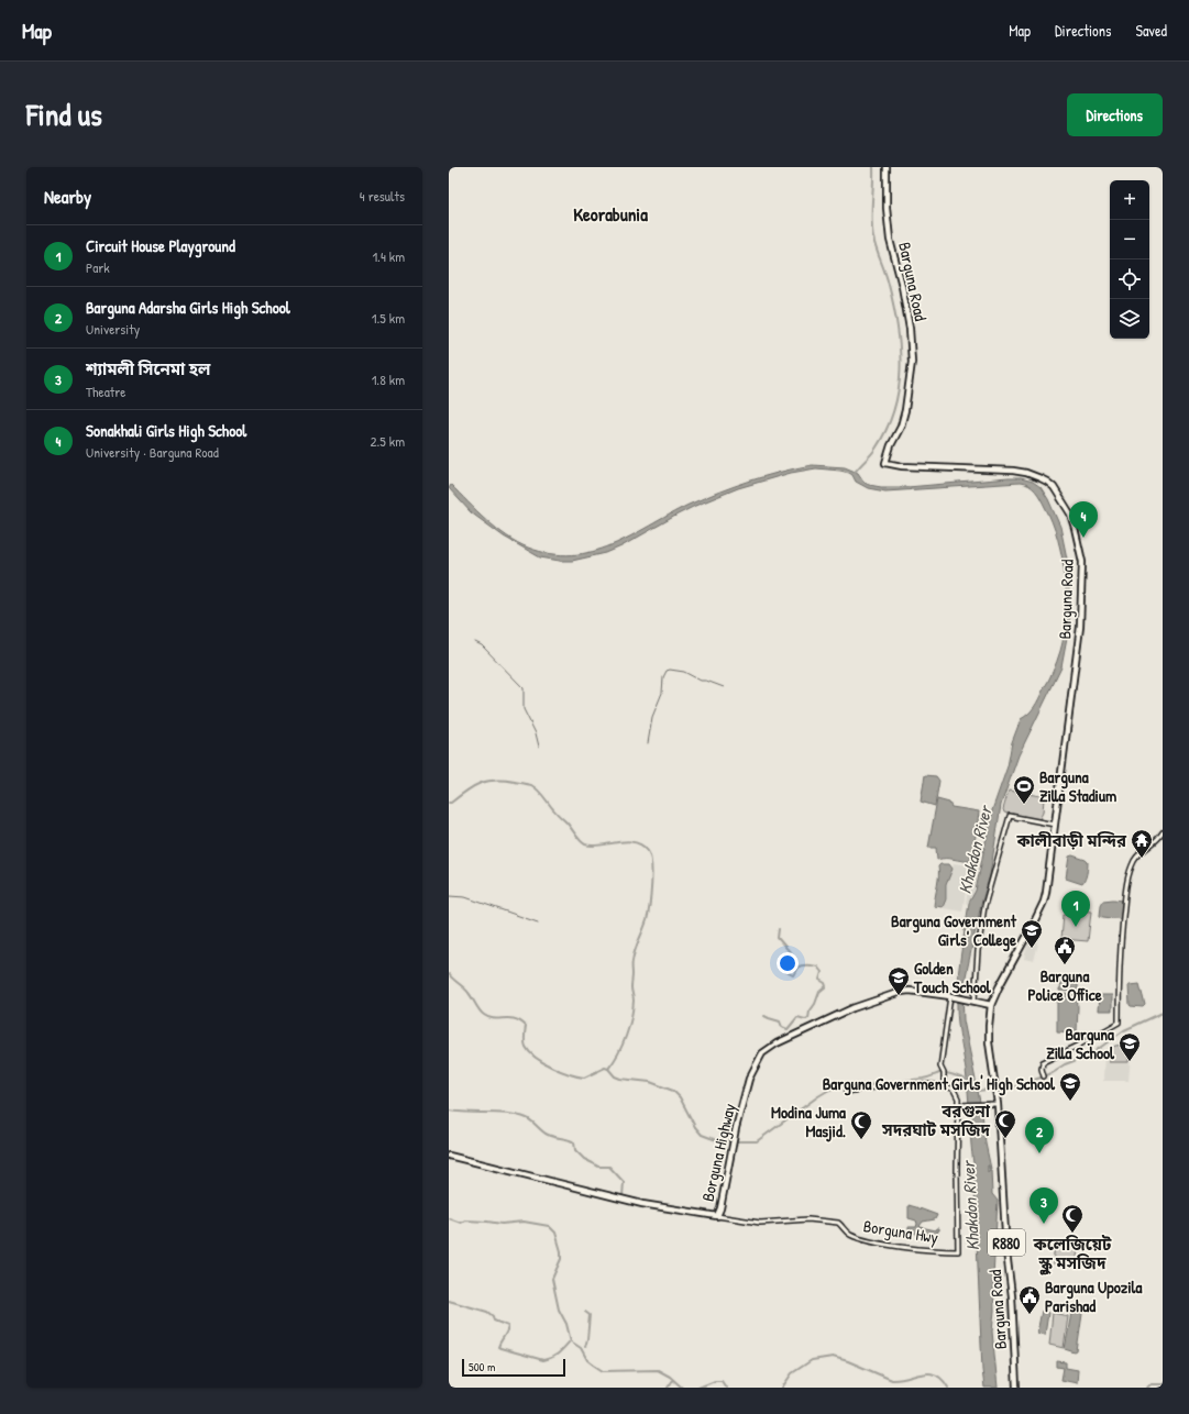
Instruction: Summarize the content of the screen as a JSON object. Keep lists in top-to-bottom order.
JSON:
{
  "streets": {
    "main road": ["Barguna Road", "Borguna Highway", "R880"],
    "street": ["Borguna Hwy"]
  },
  "crossings": [
    ["Barguna Road", "Borguna Highway"],
    ["Borguna Highway", "Borguna Hwy"]
  ],
  "districts": ["Keorabunia"],
  "water": ["Khakdon River"],
  "places": {
    "sports": ["Barguna Zilla Stadium"],
    "temple": ["কালীবাড়ী মন্দির"],
    "school or university": [
      "Barguna Government Girls' College",
      "Golden Touch School",
      "Barguna Zilla School",
      "Barguna Government Girls' High School"
    ],
    "public building": ["Barguna Police Office", "Barguna Upozila Parishad"],
    "mosque": ["বরগুনা সদরঘাট মসজিদ", "Modina Juma Masjid.", "কলেজিয়েট স্কুল মসজিদ"]
  },
  "scale_bar": "500 m",
  "page": {
    "header": "Map",
    "nav": ["Map", "Directions", "Saved"],
    "title": "Find us",
    "buttons": "Directions",
    "heading": ["Nearby", "4 results"],
    "map_buttons": ["+", "−"],
    "list": [
      {
        "mark": "1",
        "name": "Circuit House Playground",
        "note": "Park",
        "value": "1.4 km"
      },
      {
        "mark": "2",
        "name": "Barguna Adarsha Girls High School",
        "note": "University",
        "value": "1.5 km"
      },
      {
        "mark": "3",
        "name": "শ্যামলী সিনেমা হল",
        "note": "Theatre",
        "value": "1.8 km"
      },
      {
        "mark": "4",
        "name": "Sonakhali Girls High School",
        "note": "University · Barguna Road",
        "value": "2.5 km"
      }
    ],
    "pins": [
      "4",
      "1",
      "2",
      "3"
    ],
    "scale": "500 m"
  }
}
